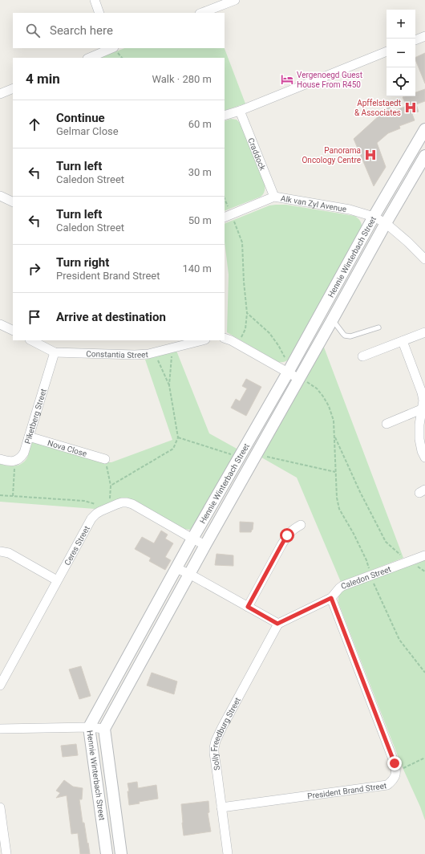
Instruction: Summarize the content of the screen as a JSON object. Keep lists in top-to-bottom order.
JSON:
{
  "streets": {
    "street": [
      "Craddock",
      "Alk van Zyl Avenue",
      "Hennie Winterbach Street",
      "Constantia Street",
      "Piketberg Street",
      "Nova Close",
      "Ceres Street",
      "Caledon Street",
      "Solly Freedburg Street",
      "President Brand Street"
    ]
  },
  "crossings": [
    ["Craddock", "Alk van Zyl Avenue"],
    ["Alk van Zyl Avenue", "Hennie Winterbach Street"],
    ["Hennie Winterbach Street", "Ceres Street"],
    ["Constantia Street", "Piketberg Street"],
    ["Piketberg Street", "Nova Close"],
    ["Caledon Street", "Solly Freedburg Street"],
    ["Solly Freedburg Street", "President Brand Street"]
  ],
  "places": {
    "hotel": ["Vergenoegd Guest House From R450"],
    "hospital": ["Apffelstaedt & Associates", "Panorama Oncology Centre"]
  },
  "page": {
    "map_buttons": ["+", "−"],
    "search": "Search here",
    "heading": ["4 min", "Walk · 280 m"],
    "list": [
      ["Continue", "Gelmar Close", "60 m"],
      ["Turn left", "Caledon Street", "30 m"],
      ["Turn left", "Caledon Street", "50 m"],
      ["Turn right", "President Brand Street", "140 m"],
      "Arrive at destination"
    ]
  }
}
